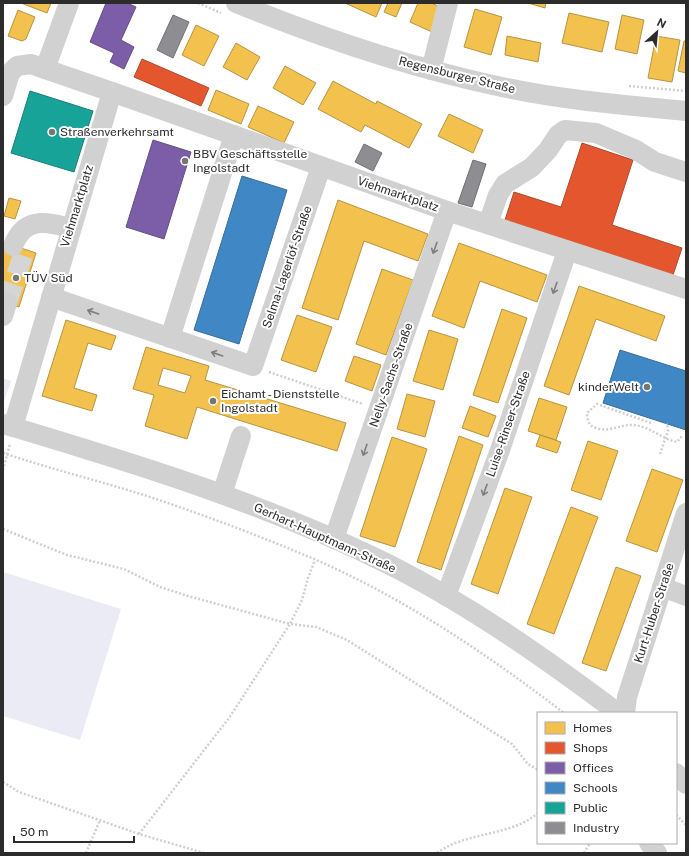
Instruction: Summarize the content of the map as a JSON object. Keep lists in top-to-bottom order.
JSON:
{
  "streets": {
    "street": [
      "Regensburger Straße",
      "Viehmarktplatz",
      "Selma-Lagerlöf-Straße",
      "Nelly-Sachs-Straße",
      "Luise-Rinser-Straße",
      "Gerhart-Hauptmann-Straße",
      "Kurt-Huber-Straße"
    ]
  },
  "crossings": [
    ["Viehmarktplatz", "Selma-Lagerlöf-Straße"],
    ["Viehmarktplatz", "Nelly-Sachs-Straße"],
    ["Viehmarktplatz", "Luise-Rinser-Straße"],
    ["Viehmarktplatz", "Gerhart-Hauptmann-Straße"],
    ["Nelly-Sachs-Straße", "Gerhart-Hauptmann-Straße"],
    ["Luise-Rinser-Straße", "Gerhart-Hauptmann-Straße"]
  ],
  "one_way": ["Nelly-Sachs-Straße", "Luise-Rinser-Straße"],
  "places": [
    "Straßenverkehrsamt",
    "BBV Geschäftsstelle Ingolstadt",
    "TÜV Süd",
    "kinderWelt",
    "Eichamt - Dienststelle Ingolstadt"
  ],
  "legend": [
    "Homes",
    "Shops",
    "Offices",
    "Schools",
    "Public",
    "Industry"
  ],
  "scale_bar": "50 m",
  "north": "top right"
}
